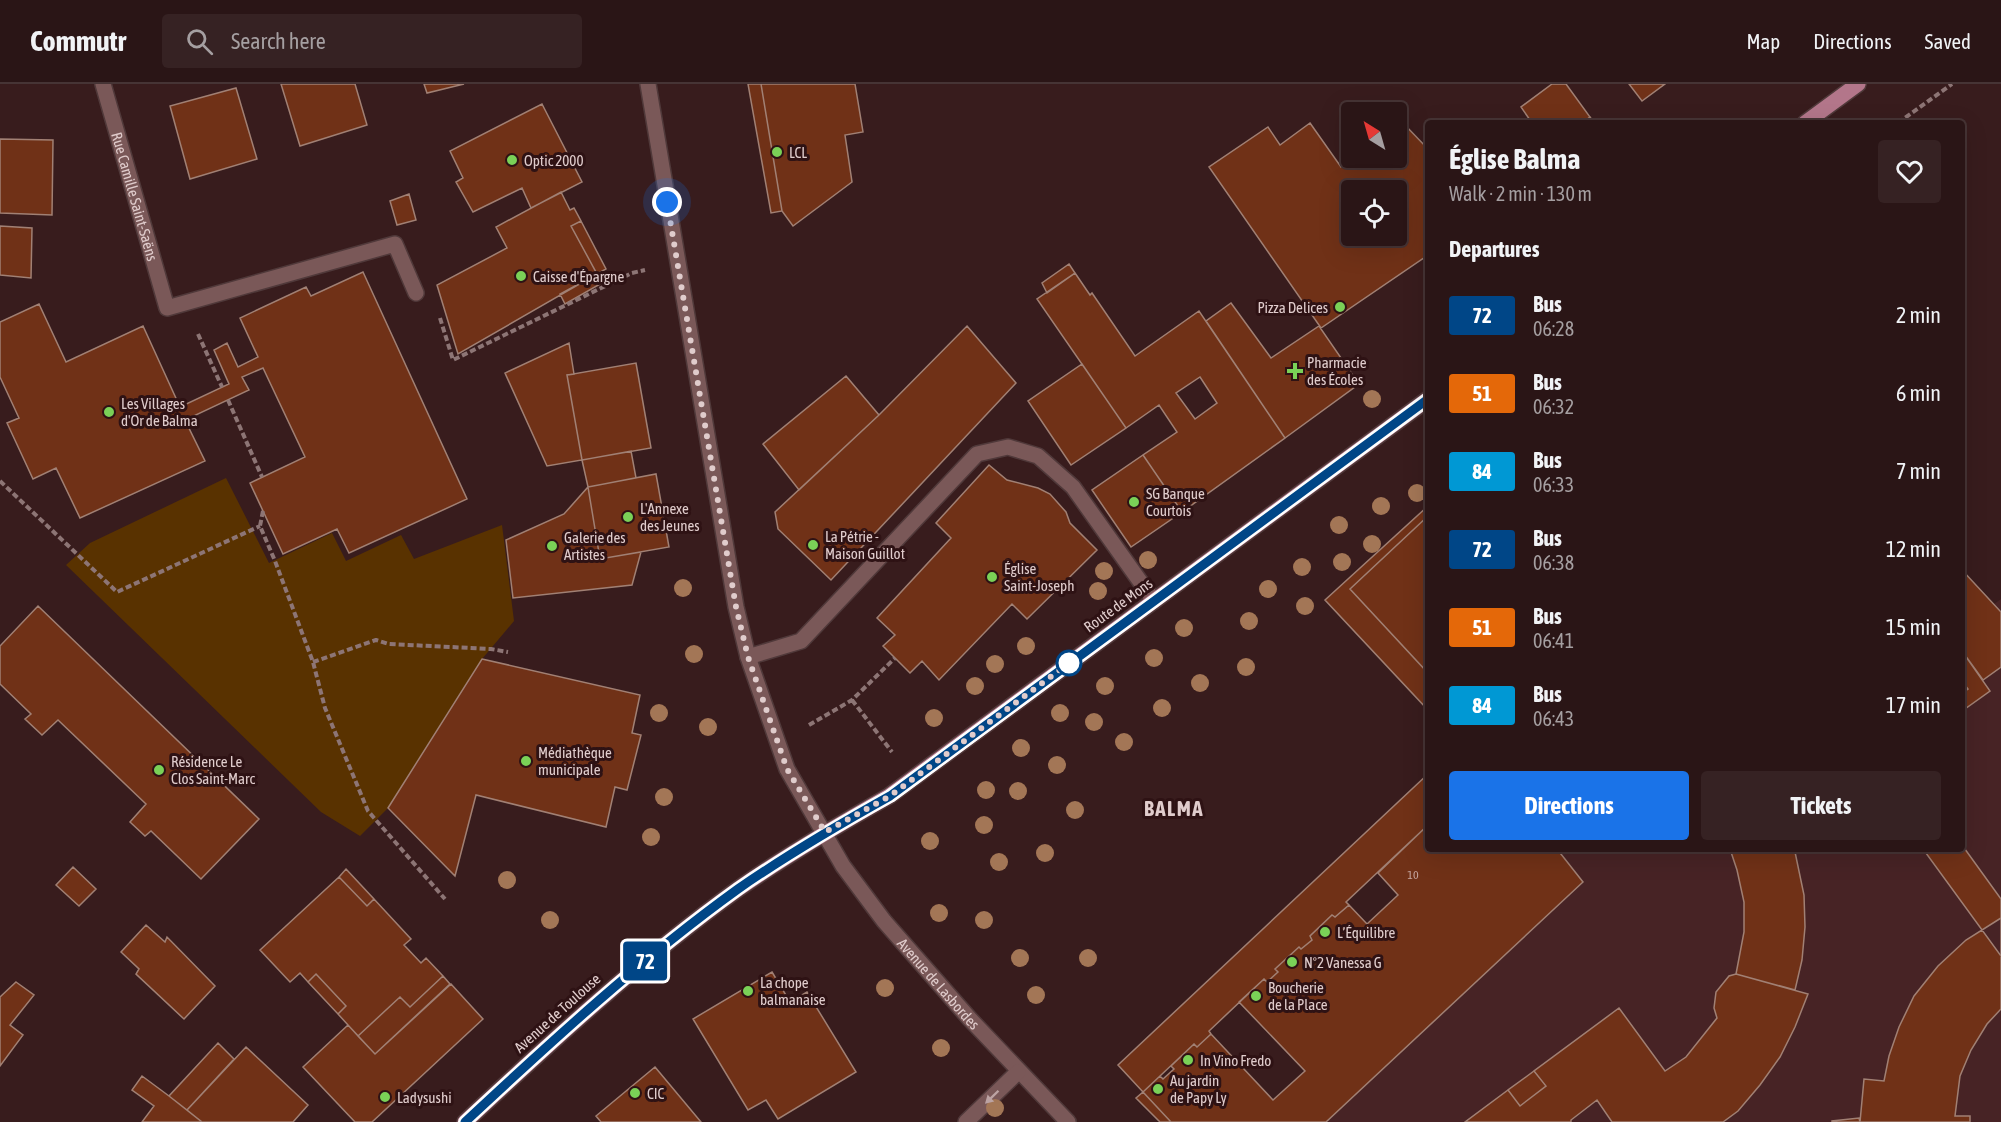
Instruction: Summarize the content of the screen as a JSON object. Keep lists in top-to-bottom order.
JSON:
{
  "streets": {
    "main road": ["Route de Mons", "Avenue de Toulouse"],
    "street": ["Rue Camille Saint-Saëns", "Avenue de Lasbordes"]
  },
  "crossings": [
    ["Route de Mons", "Avenue de Lasbordes"],
    ["Route de Mons", "Avenue de Toulouse"],
    ["Avenue de Lasbordes", "Avenue de Toulouse"]
  ],
  "districts": ["BALMA"],
  "places": {
    "other": [
      "LCL",
      "Optic 2000",
      "Caisse d'Épargne",
      "Pizza Delices",
      "Les Villages d'Or de Balma",
      "SG Banque Courtois",
      "L'Annexe des Jeunes",
      "La Pétrie - Maison Guillot",
      "Galerie des Artistes",
      "Église Saint-Joseph",
      "Médiathèque municipale",
      "Résidence Le Clos Saint-Marc",
      "L’Équilibre",
      "N°2 Vanessa G",
      "La chope balmanaise",
      "Boucherie de la Place",
      "In Vino Fredo",
      "Au jardin de Papy Ly",
      "CIC",
      "Ladysushi"
    ],
    "health": ["Pharmacie des Écoles"]
  },
  "lines": ["bus line 72"],
  "house_numbers": ["10"],
  "north": "top left",
  "page": {
    "header": "Commutr",
    "search": "Search here",
    "nav": ["Map", "Directions", "Saved"],
    "on_map": "72",
    "heading": [
      ["Église Balma", "Walk · 2 min · 130 m"],
      "Departures"
    ],
    "list": [
      {
        "mark": "72",
        "name": "Bus",
        "note": "06:28",
        "value": "2 min"
      },
      {
        "mark": "51",
        "name": "Bus",
        "note": "06:32",
        "value": "6 min"
      },
      {
        "mark": "84",
        "name": "Bus",
        "note": "06:33",
        "value": "7 min"
      },
      {
        "mark": "72",
        "name": "Bus",
        "note": "06:38",
        "value": "12 min"
      },
      {
        "mark": "51",
        "name": "Bus",
        "note": "06:41",
        "value": "15 min"
      },
      {
        "mark": "84",
        "name": "Bus",
        "note": "06:43",
        "value": "17 min"
      }
    ],
    "buttons": ["Directions", "Tickets"]
  }
}
